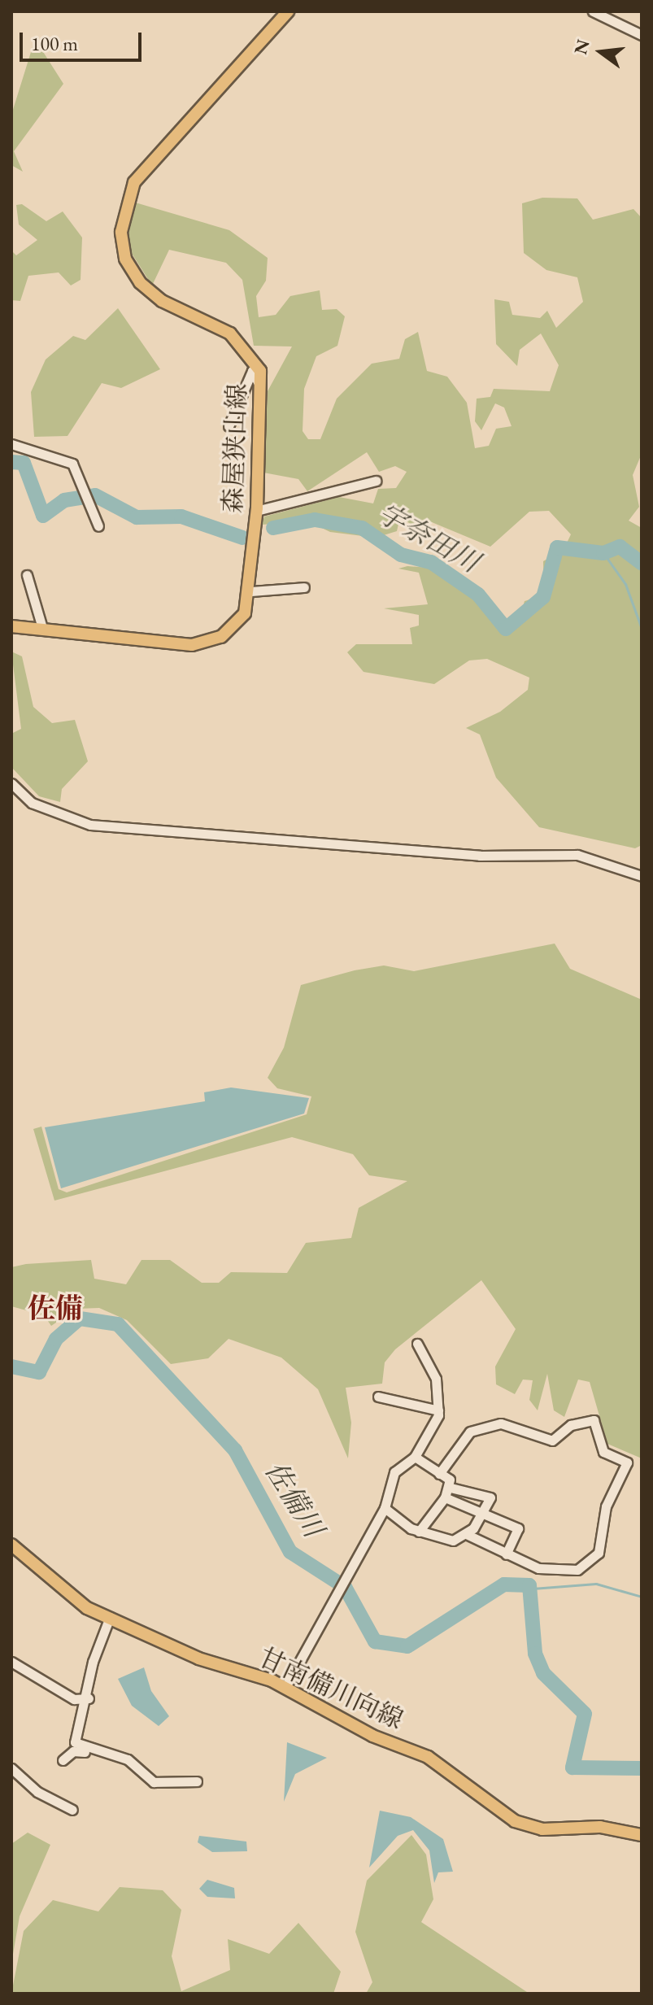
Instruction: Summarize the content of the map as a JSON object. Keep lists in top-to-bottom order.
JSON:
{
  "streets": {
    "main road": ["森屋狭山線", "甘南備川向線"]
  },
  "districts": ["佐備"],
  "water": ["宇奈田川", "佐備川"],
  "scale_bar": "100 m",
  "north": "left"
}
